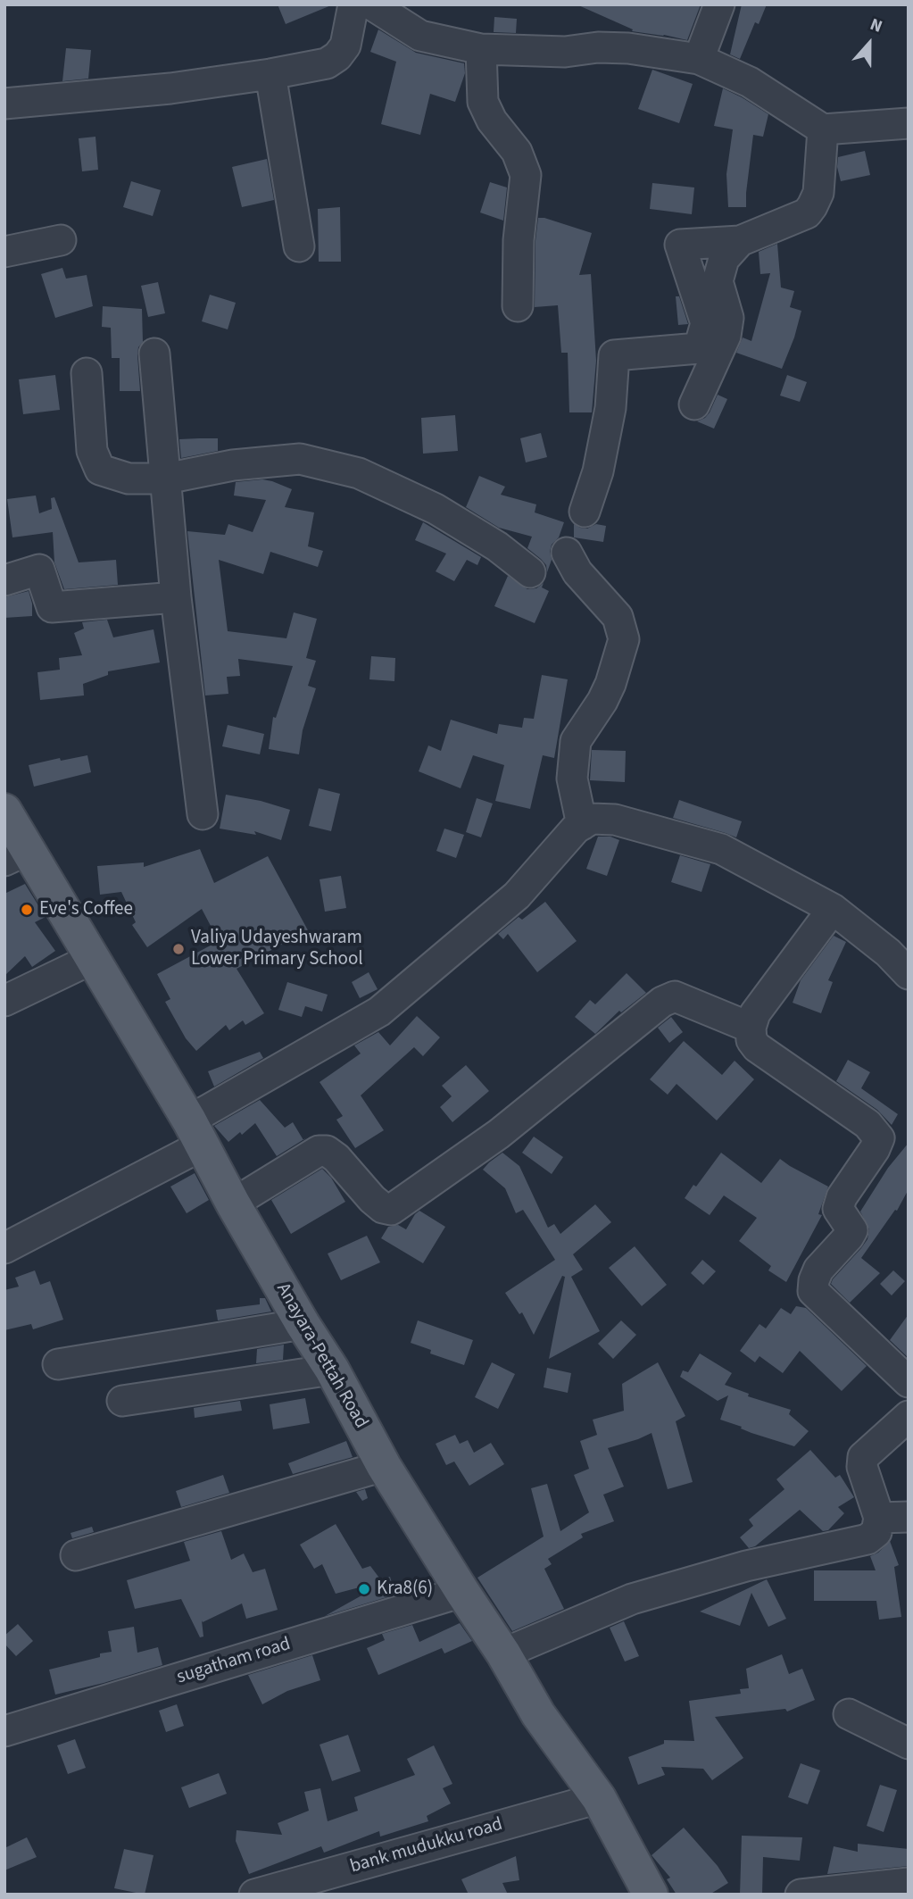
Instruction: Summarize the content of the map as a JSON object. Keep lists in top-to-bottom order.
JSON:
{
  "streets": {
    "main road": ["Anayara-Pettah Road"],
    "street": ["sugatham road", "bank mudukku road"]
  },
  "crossings": [
    ["Anayara-Pettah Road", "sugatham road"],
    ["Anayara-Pettah Road", "bank mudukku road"]
  ],
  "places": ["Eve's Coffee", "Valiya Udayeshwaram Lower Primary School", "Kra8(6)"],
  "north": "top"
}
